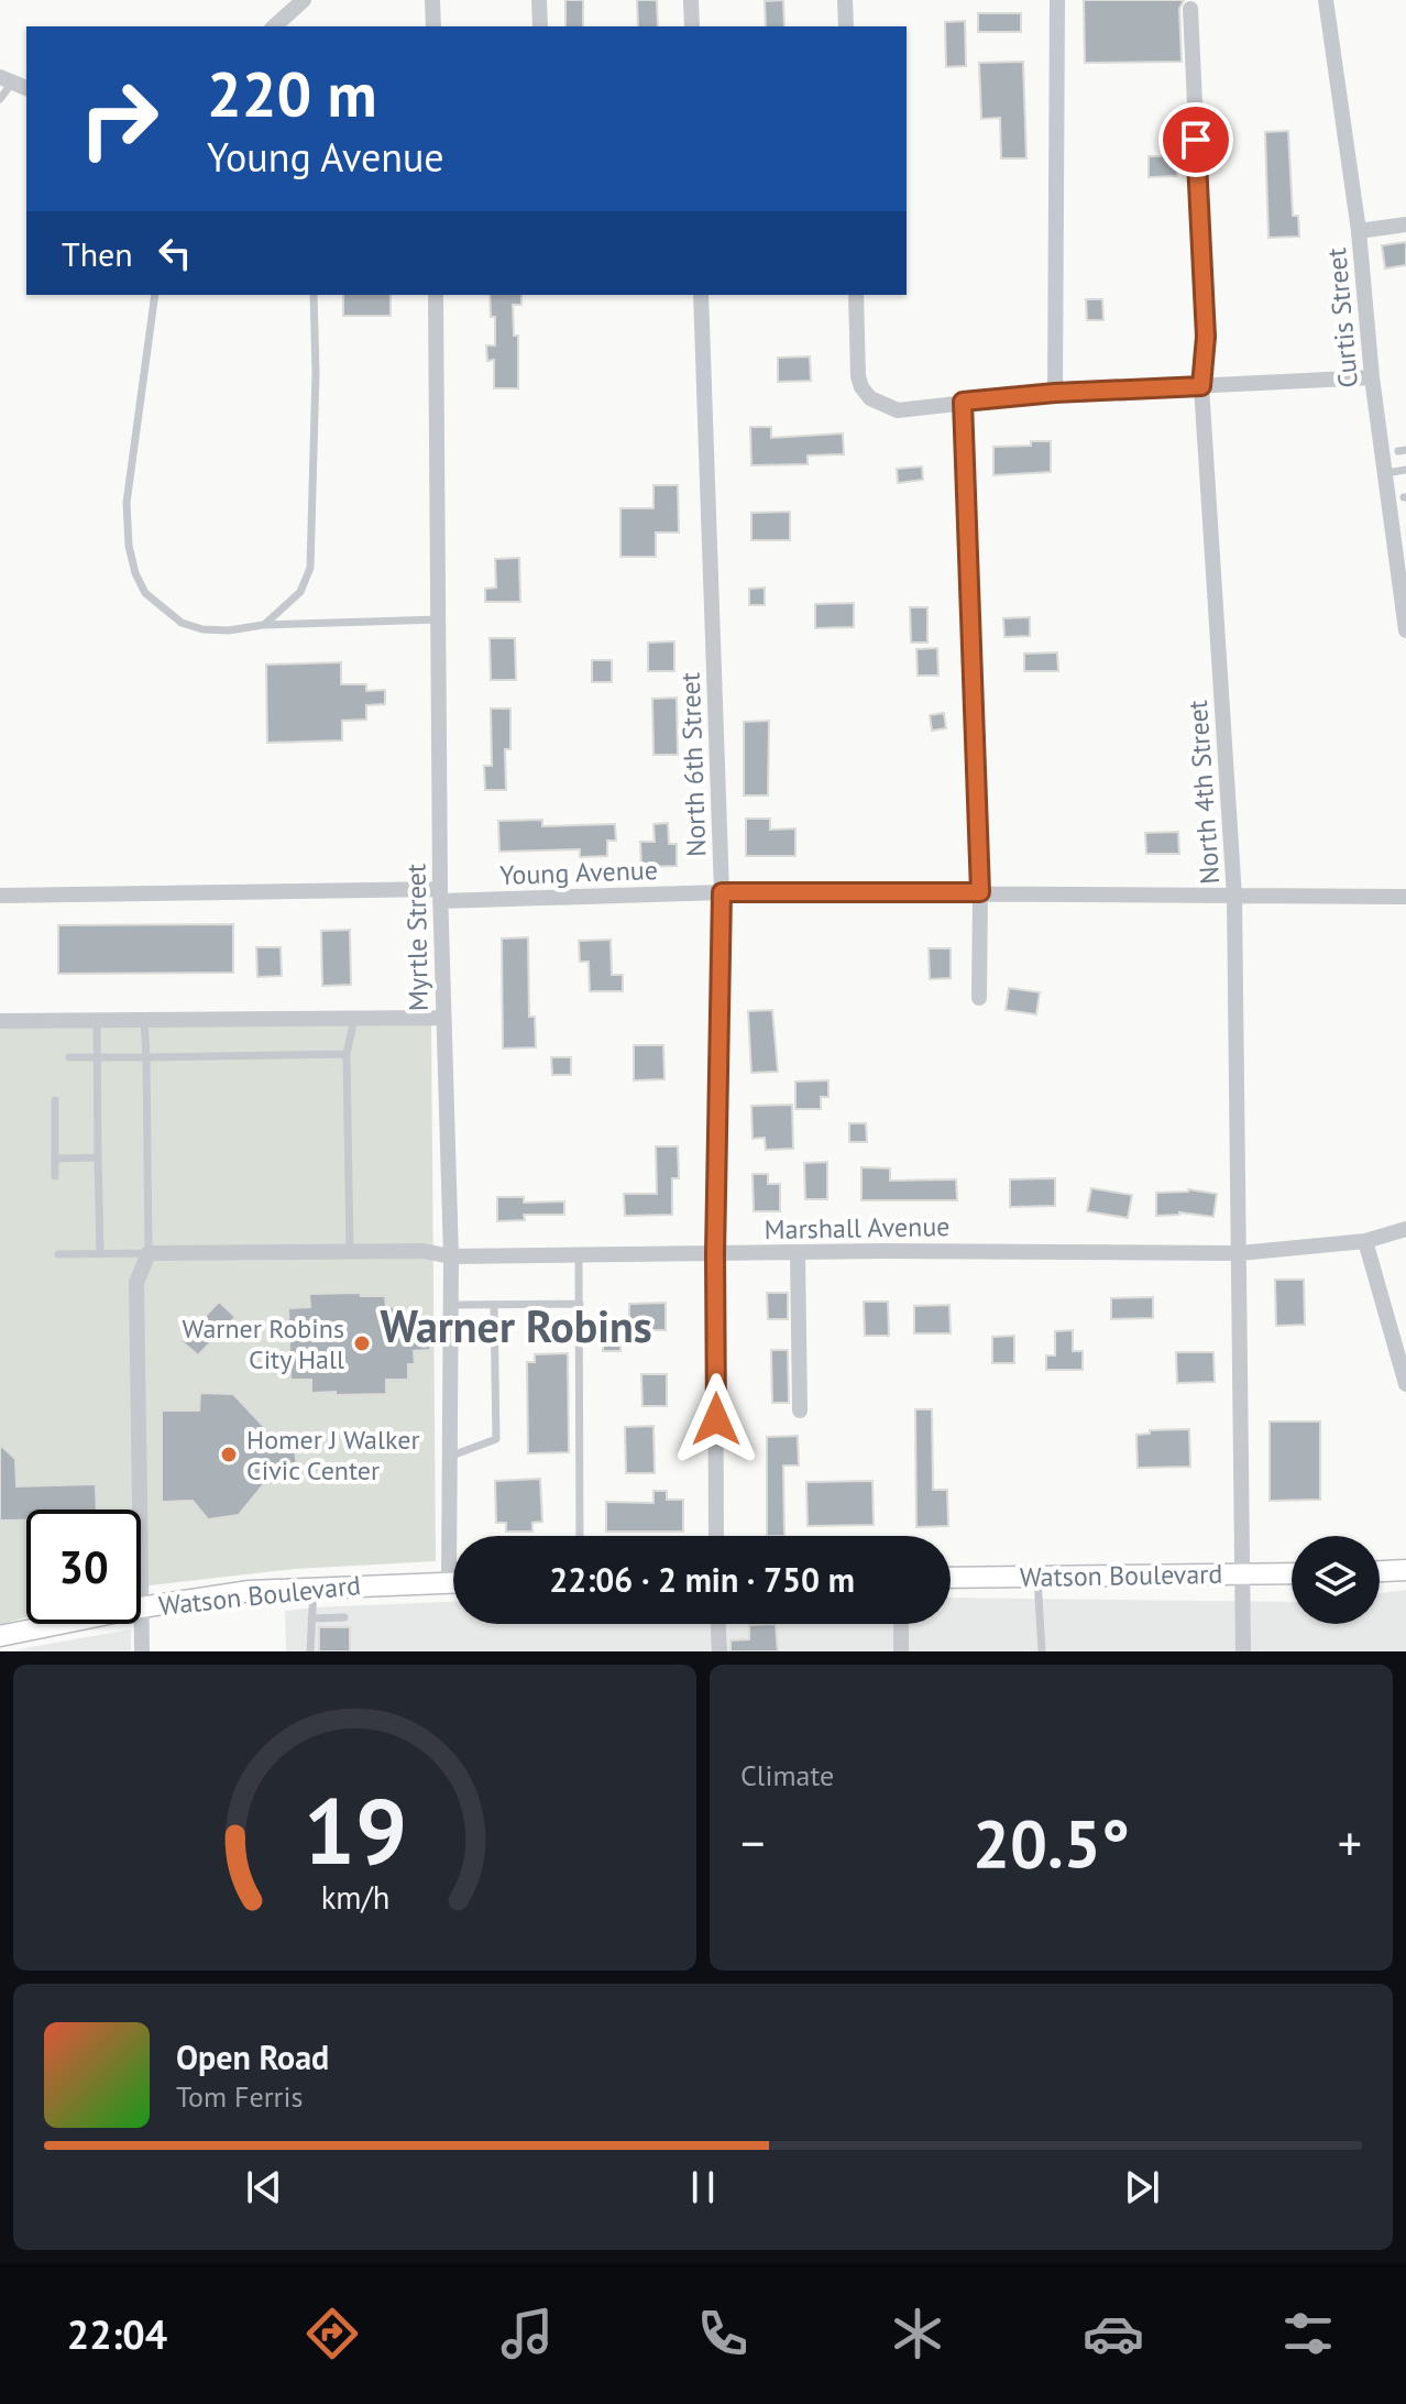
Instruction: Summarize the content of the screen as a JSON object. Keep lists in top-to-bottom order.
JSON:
{
  "streets": {
    "main road": ["Watson Boulevard"],
    "street": [
      "Curtis Street",
      "North 6th Street",
      "North 4th Street",
      "Young Avenue",
      "Myrtle Street",
      "Marshall Avenue"
    ]
  },
  "crossings": [
    ["North 6th Street", "Young Avenue"],
    ["North 6th Street", "Marshall Avenue"],
    ["North 4th Street", "Young Avenue"],
    ["North 4th Street", "Marshall Avenue"],
    ["North 4th Street", "Watson Boulevard"],
    ["Young Avenue", "Myrtle Street"],
    ["Myrtle Street", "Marshall Avenue"]
  ],
  "districts": ["Warner Robins"],
  "places": ["Warner Robins City Hall", "Homer J Walker Civic Center"],
  "page": {
    "turn": ["220 m", "Young Avenue"],
    "then": "Then",
    "limit": "30",
    "trip": "22:06 · 2 min · 750 m",
    "tile": "Climate",
    "heat": ["−", "20.5°", "+"],
    "song": ["Open Road", "Tom Ferris"],
    "tabs": "22:04",
    "gauge": ["19", "km/h"]
  }
}
